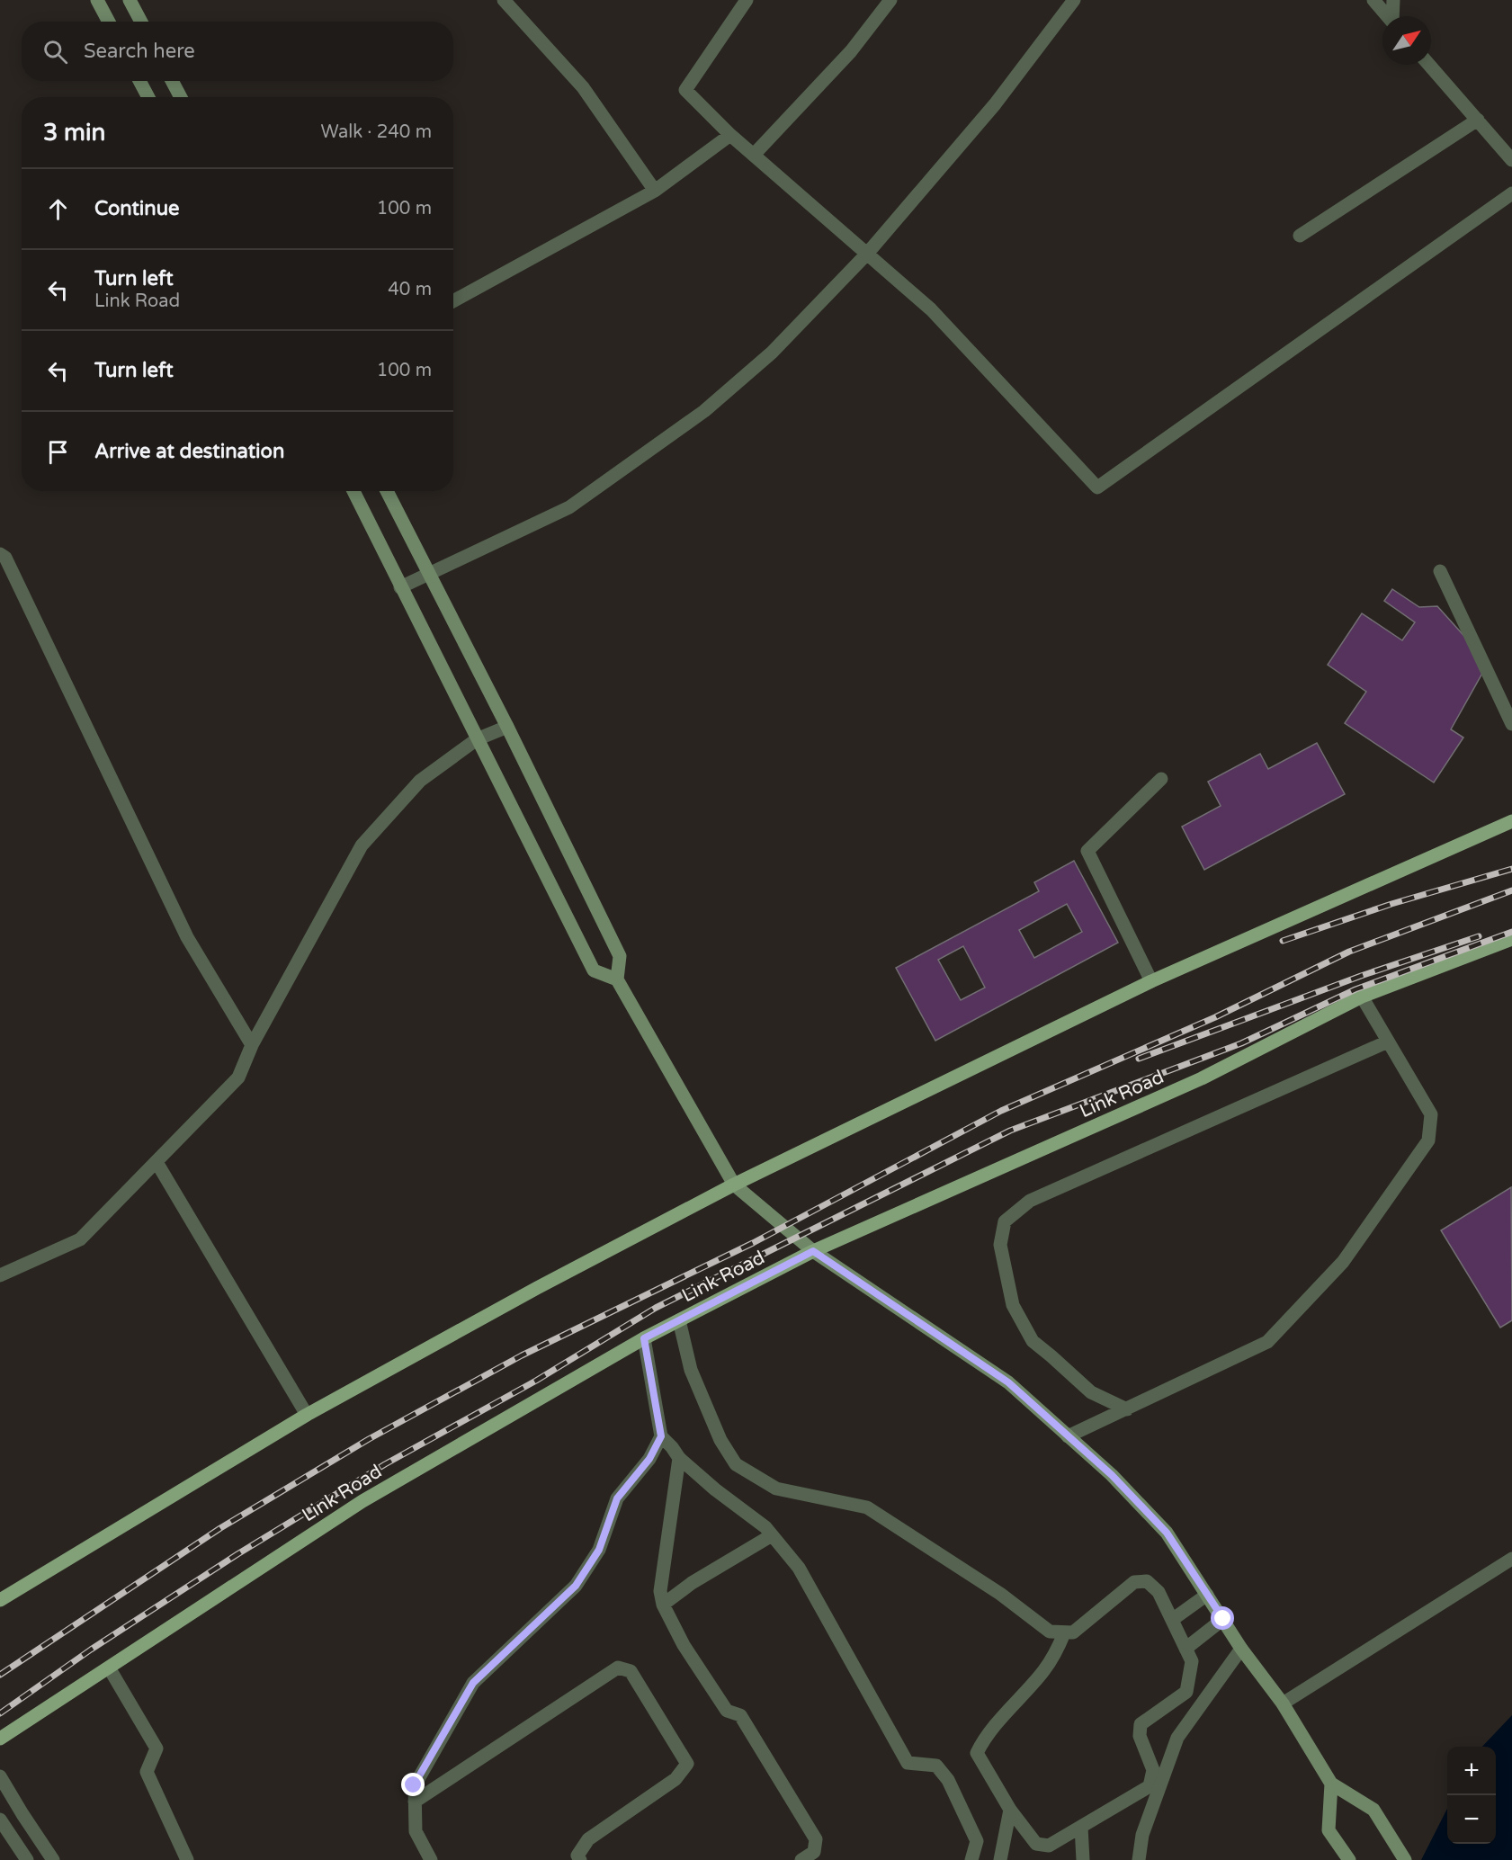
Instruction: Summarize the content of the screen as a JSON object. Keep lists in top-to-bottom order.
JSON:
{
  "streets": {
    "main road": ["Link Road"]
  },
  "north": "top right",
  "page": {
    "search": "Search here",
    "heading": ["3 min", "Walk · 240 m"],
    "list": [
      ["Continue", "100 m"],
      ["Turn left", "Link Road", "40 m"],
      ["Turn left", "100 m"],
      "Arrive at destination"
    ],
    "map_buttons": ["+", "−"]
  }
}
